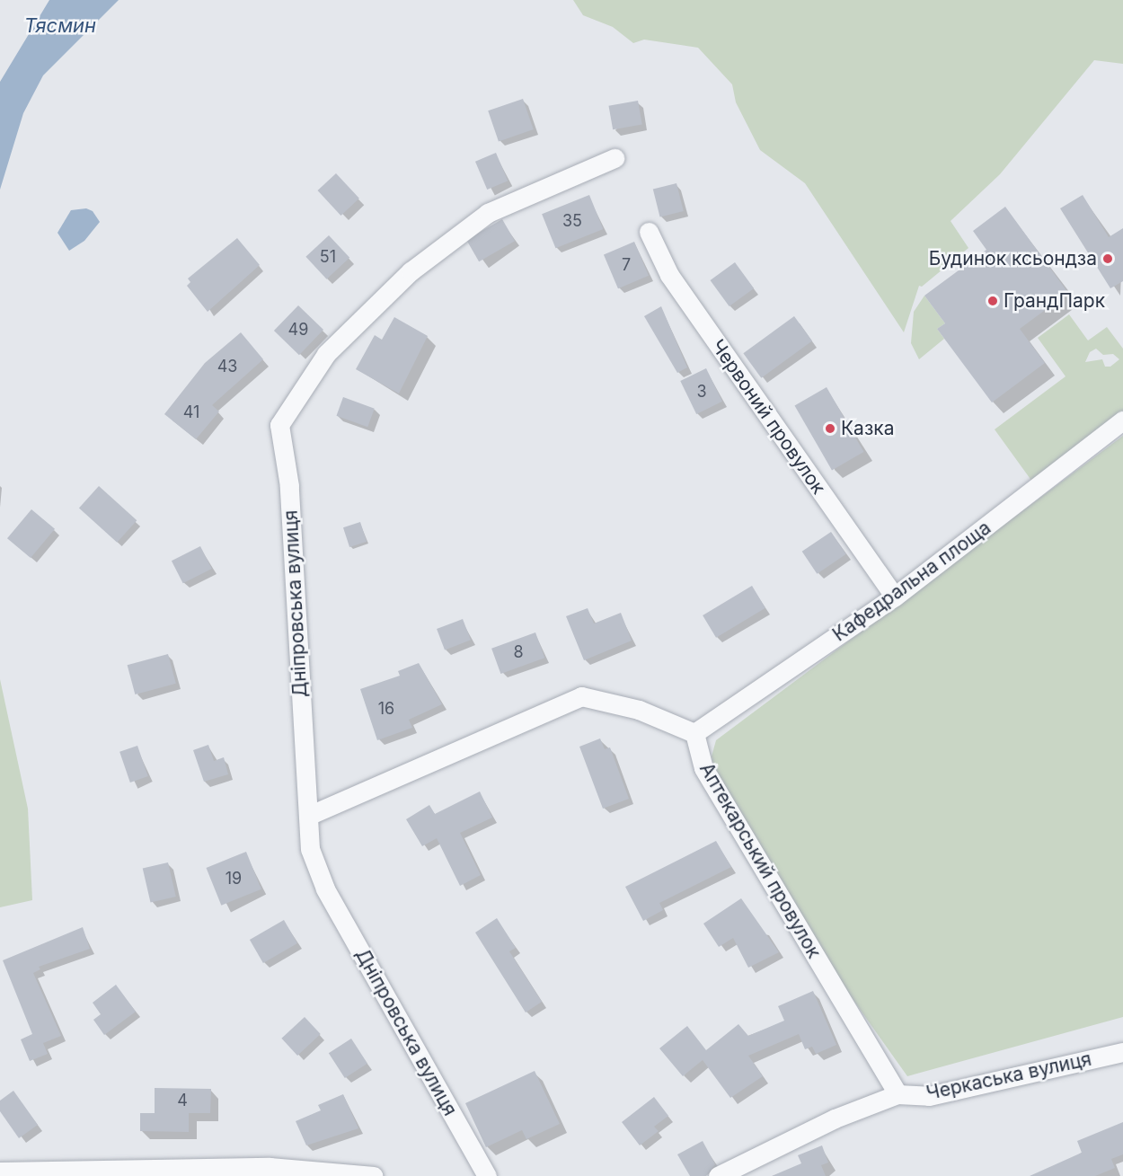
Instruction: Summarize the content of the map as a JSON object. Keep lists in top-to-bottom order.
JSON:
{
  "streets": {
    "street": [
      "Червоний провулок",
      "Кафедральна площа",
      "Дніпровська вулиця",
      "Аптекарський провулок",
      "Черкаська вулиця"
    ]
  },
  "crossings": [
    ["Червоний провулок", "Кафедральна площа"],
    ["Кафедральна площа", "Аптекарський провулок"],
    ["Аптекарський провулок", "Черкаська вулиця"]
  ],
  "water": ["Тясмин"],
  "places": ["Будинок ксьондза", "ГрандПарк", "Казка"],
  "house_numbers": [
    "35",
    "51",
    "7",
    "49",
    "43",
    "3",
    "41",
    "8",
    "16",
    "19",
    "4"
  ]
}
